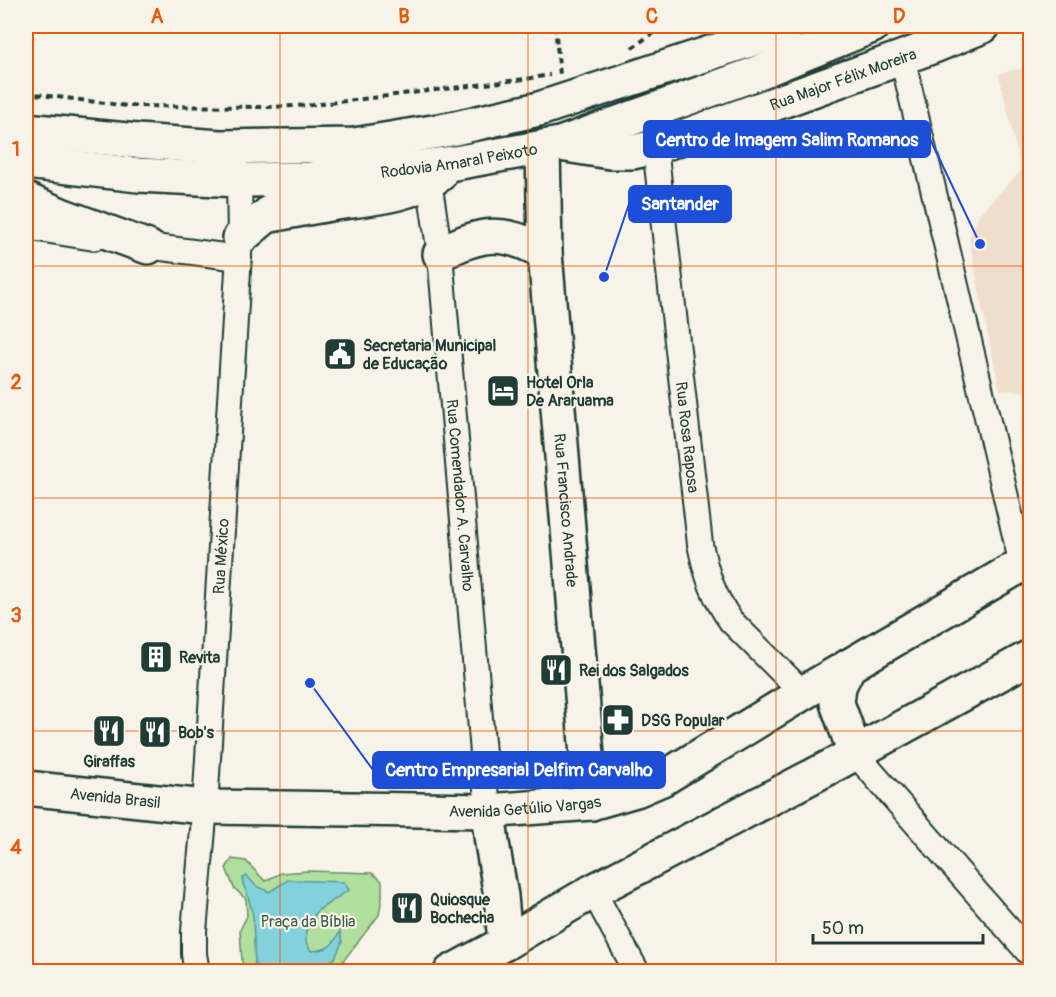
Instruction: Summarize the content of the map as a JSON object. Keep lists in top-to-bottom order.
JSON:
{
  "streets": {
    "main road": [
      "Rua Major Félix Moreira",
      "Rodovia Amaral Peixoto",
      "Rua Francisco Andrade",
      "Avenida Brasil",
      "Avenida Getúlio Vargas"
    ],
    "street": ["Rua Rosa Raposa", "Rua Comendador A. Carvalho", "Rua México"]
  },
  "crossings": [
    ["Rua Major Félix Moreira", "Rodovia Amaral Peixoto"],
    ["Rua Major Félix Moreira", "Rua Rosa Raposa"],
    ["Rua Major Félix Moreira", "Rua Francisco Andrade"],
    ["Rodovia Amaral Peixoto", "Rua Comendador A. Carvalho"],
    ["Rodovia Amaral Peixoto", "Rua Francisco Andrade"],
    ["Rodovia Amaral Peixoto", "Rua México"],
    ["Rua Rosa Raposa", "Avenida Getúlio Vargas"],
    ["Rua Comendador A. Carvalho", "Avenida Getúlio Vargas"],
    ["Rua Francisco Andrade", "Avenida Getúlio Vargas"],
    ["Rua México", "Avenida Brasil"],
    ["Rua México", "Avenida Getúlio Vargas"],
    ["Avenida Brasil", "Avenida Getúlio Vargas"]
  ],
  "parks": ["Praça da Bíblia"],
  "places": {
    "other": ["Centro de Imagem Salim Romanos", "Santander", "Centro Empresarial Delfim Carvalho"],
    "public building": ["Secretaria Municipal de Educação"],
    "hotel": ["Hotel Orla De Araruama"],
    "building": ["Revita"],
    "restaurant": [
      "Rei dos Salgados",
      "Giraffas",
      "Bob's",
      "Quiosque Bochecha"
    ],
    "pharmacy": ["DSG Popular"]
  },
  "scale_bar": "50 m",
  "grid": {
    "columns": [
      "A",
      "B",
      "C",
      "D"
    ],
    "rows": [
      "1",
      "2",
      "3",
      "4"
    ]
  }
}
